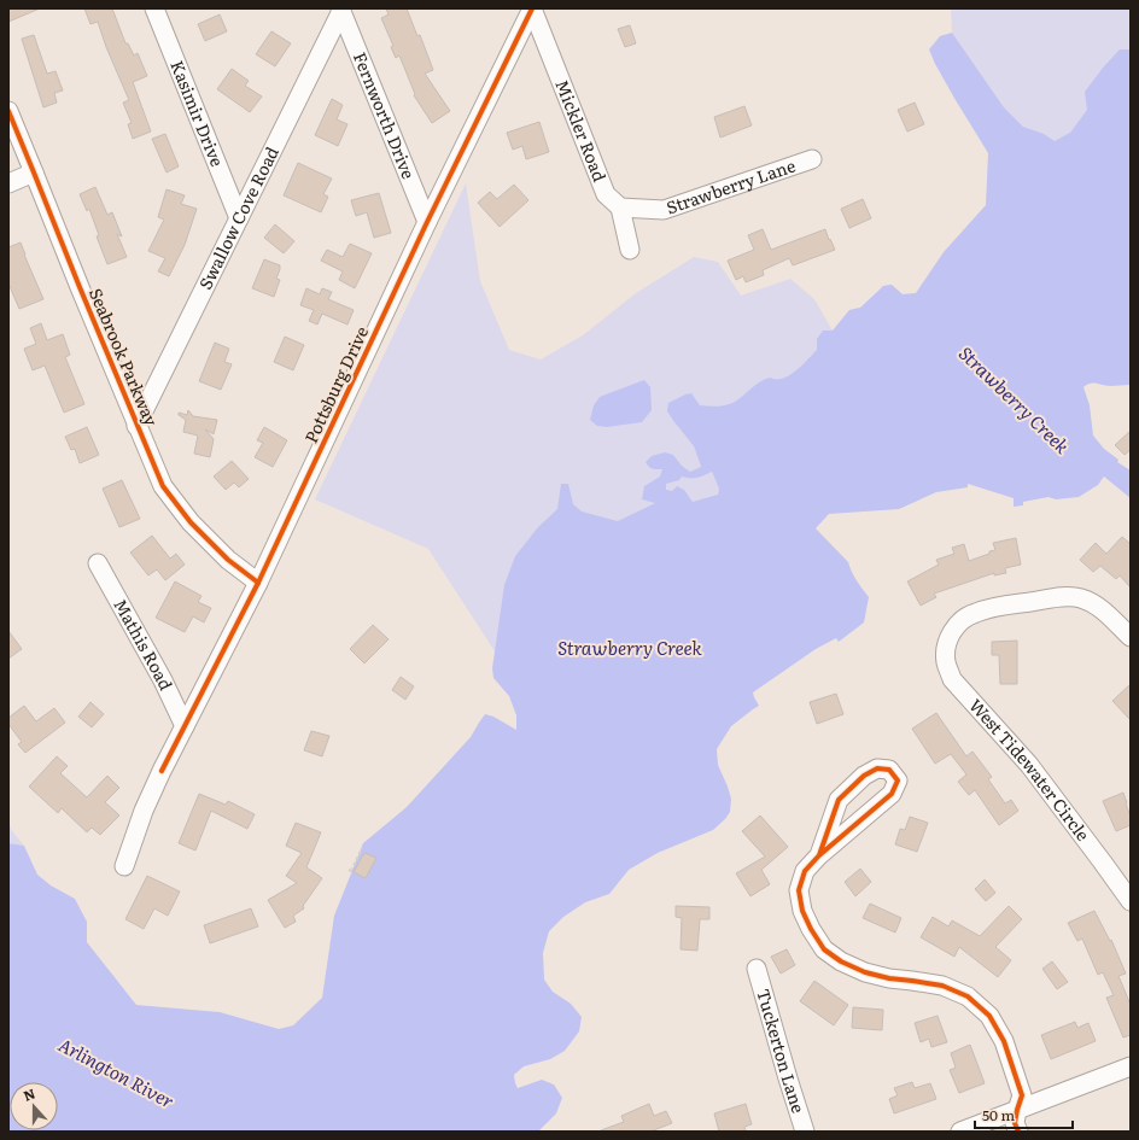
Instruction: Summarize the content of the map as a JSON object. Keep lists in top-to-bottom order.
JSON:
{
  "streets": {
    "street": [
      "Kasimir Drive",
      "Fernworth Drive",
      "Mickler Road",
      "Strawberry Lane",
      "Swallow Cove Road",
      "Seabrook Parkway",
      "Pottsburg Drive",
      "Mathis Road",
      "West Tidewater Circle",
      "Tuckerton Lane"
    ]
  },
  "crossings": [
    ["Kasimir Drive", "Swallow Cove Road"],
    ["Fernworth Drive", "Swallow Cove Road"],
    ["Fernworth Drive", "Pottsburg Drive"],
    ["Mickler Road", "Strawberry Lane"],
    ["Mickler Road", "Pottsburg Drive"],
    ["Swallow Cove Road", "Seabrook Parkway"],
    ["Seabrook Parkway", "Pottsburg Drive"],
    ["Pottsburg Drive", "Mathis Road"]
  ],
  "water": ["Strawberry Creek", "Arlington River"],
  "scale_bar": "50 m",
  "north": "top"
}
